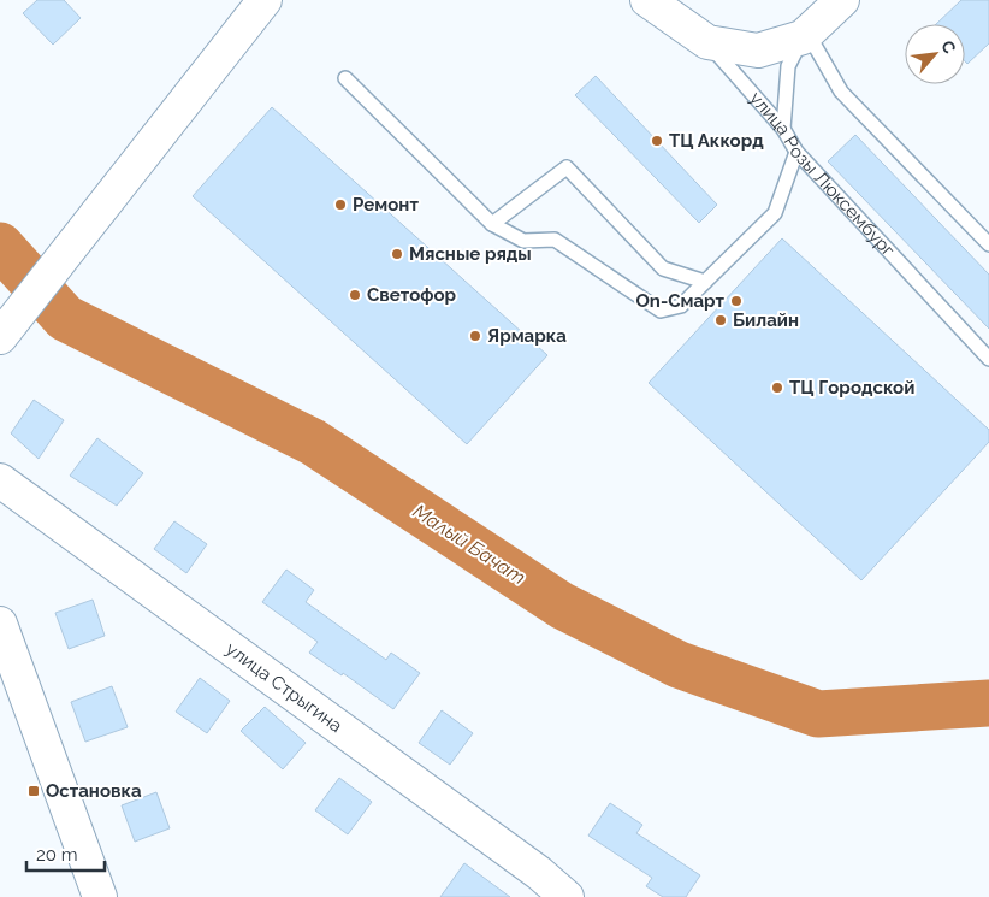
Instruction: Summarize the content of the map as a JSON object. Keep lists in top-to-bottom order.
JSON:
{
  "streets": {
    "street": ["улица Розы Люксембург", "улица Стрыгина"]
  },
  "water": ["Малый Бачат"],
  "places": {
    "other": [
      "ТЦ Аккорд",
      "Ремонт",
      "Мясные ряды",
      "Светофор",
      "On-Смарт",
      "Билайн",
      "Ярмарка",
      "ТЦ Городской"
    ],
    "transit": ["Остановка"]
  },
  "scale_bar": "20 m",
  "north": "top right"
}
